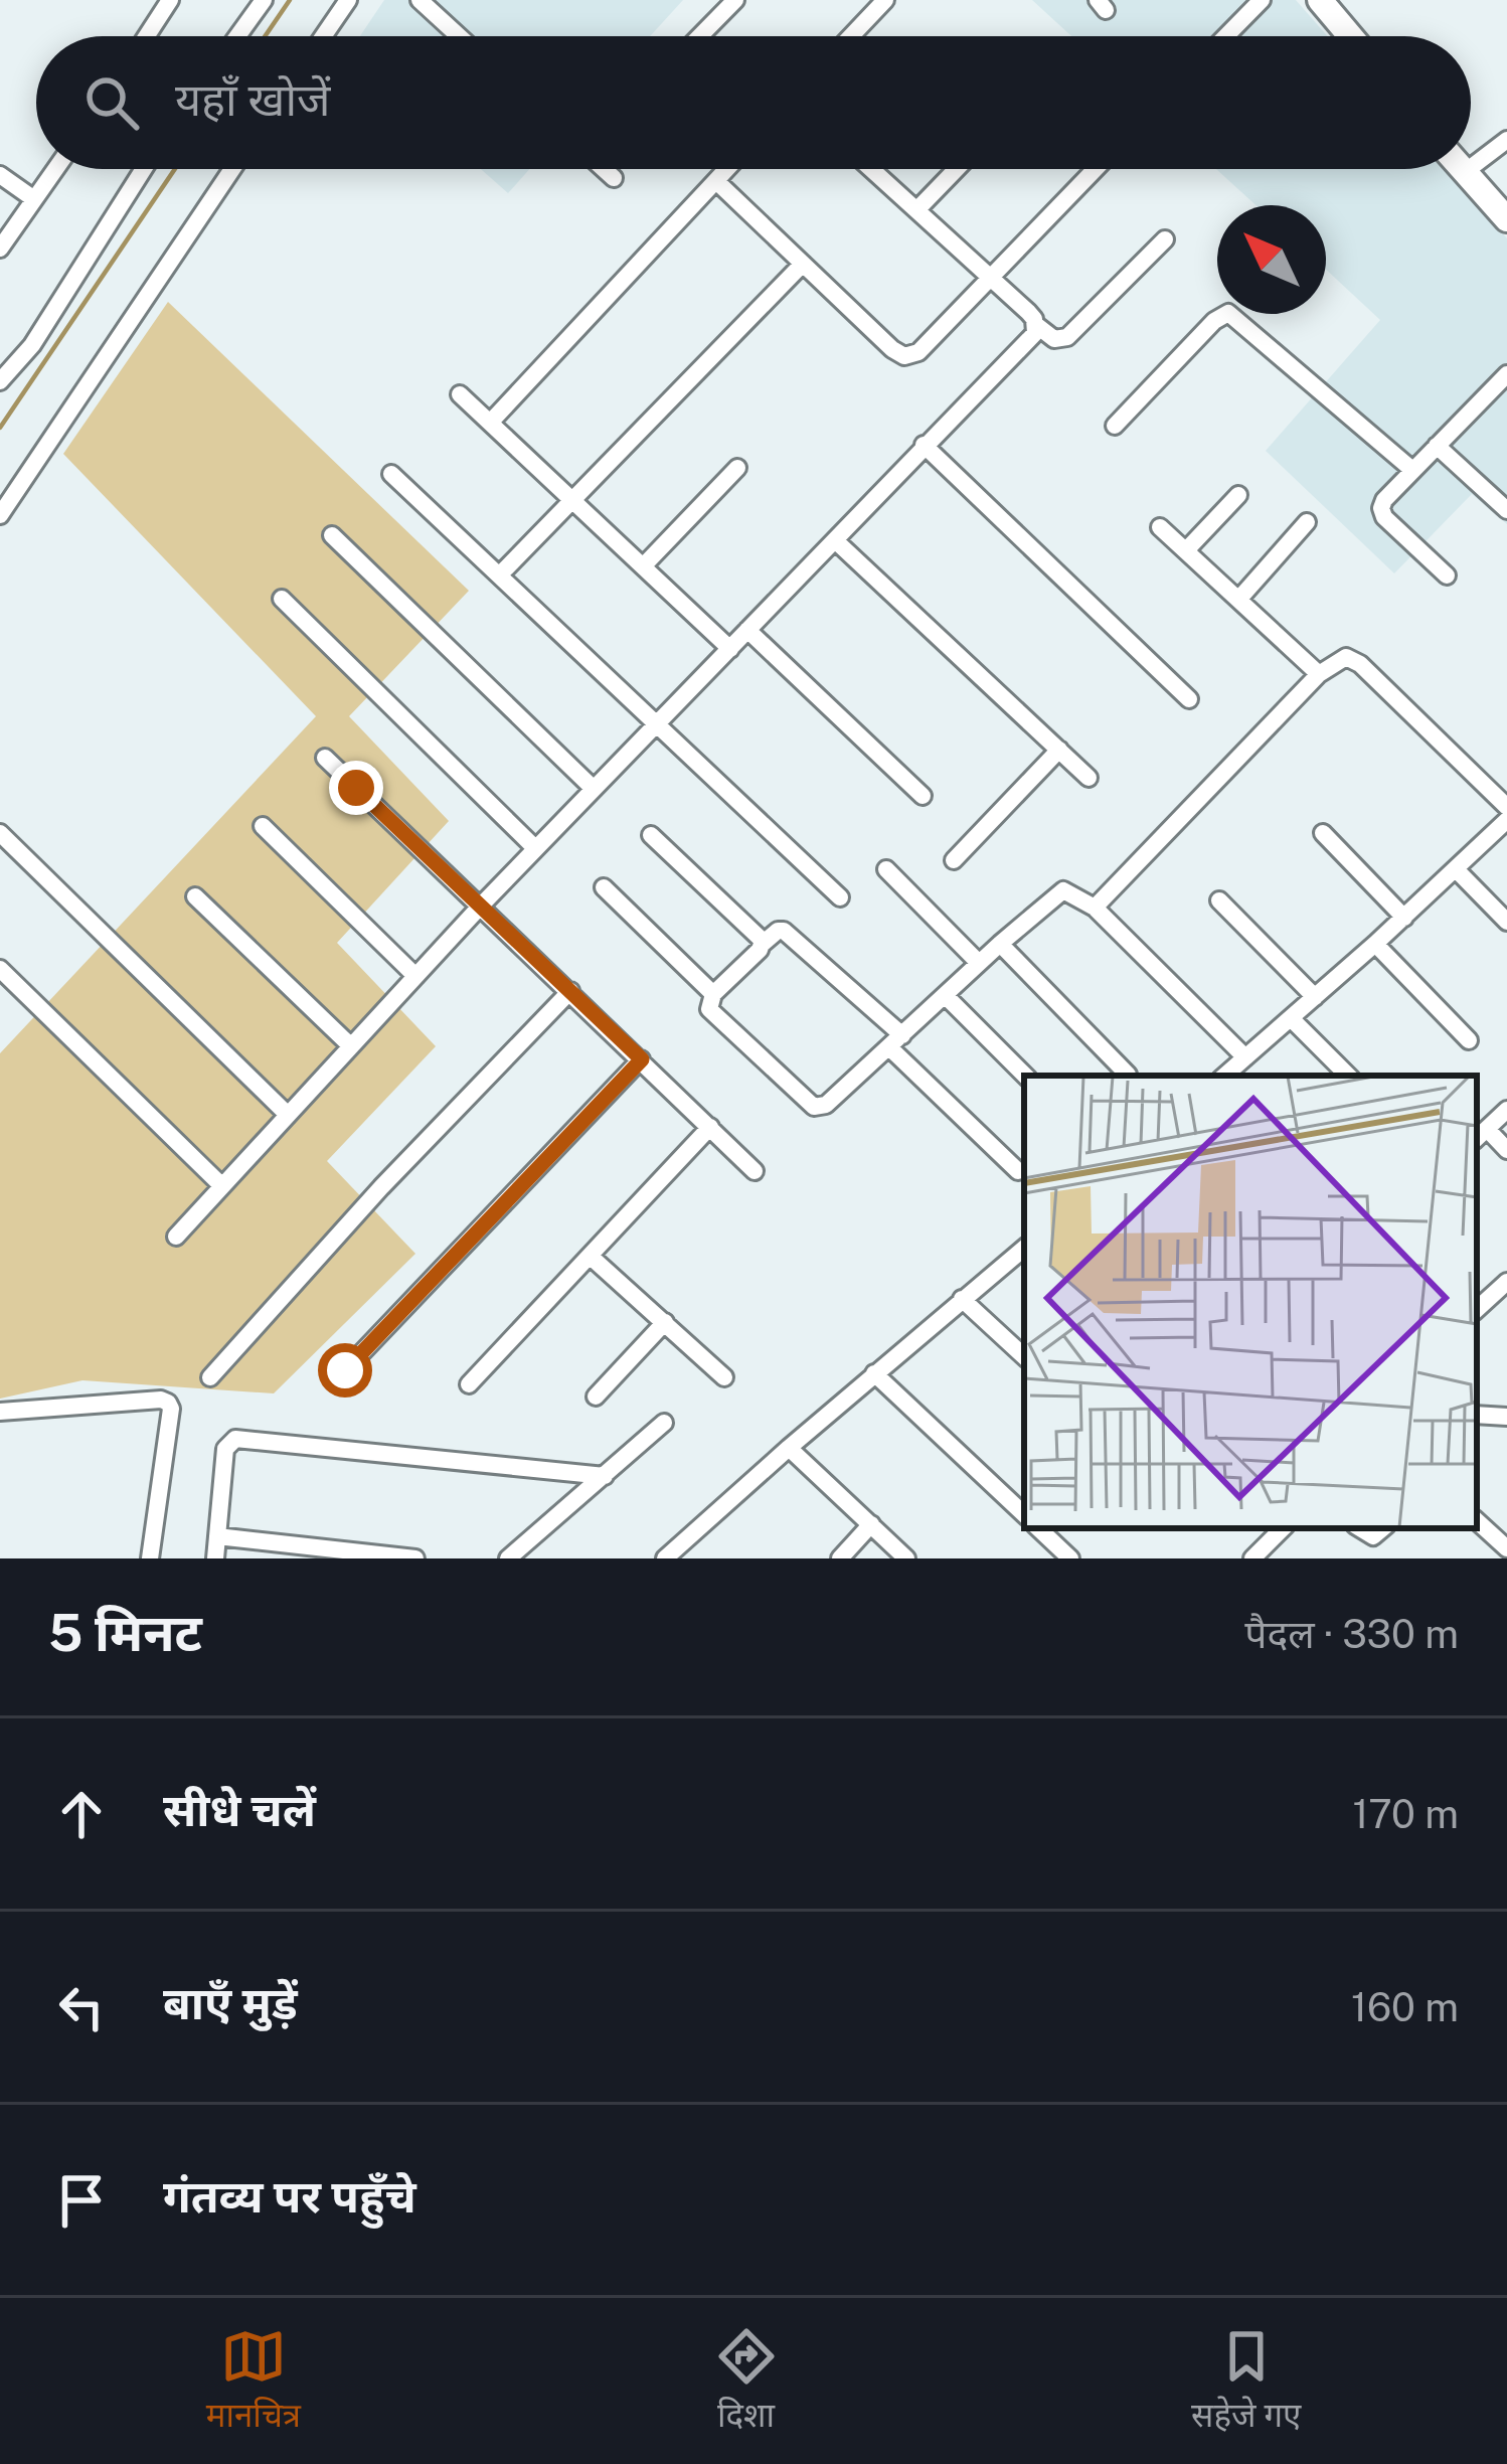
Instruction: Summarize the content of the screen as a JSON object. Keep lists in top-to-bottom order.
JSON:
{
  "north": "top left",
  "page": {
    "search": "यहाँ खोजें",
    "heading": ["5 मिनट", "पैदल · 330 m"],
    "list": [
      ["सीधे चलें", "170 m"],
      ["बाएँ मुड़ें", "160 m"],
      "गंतव्य पर पहुँचे"
    ],
    "nav": ["मानचित्र", "दिशा", "सहेजे गए"]
  }
}
